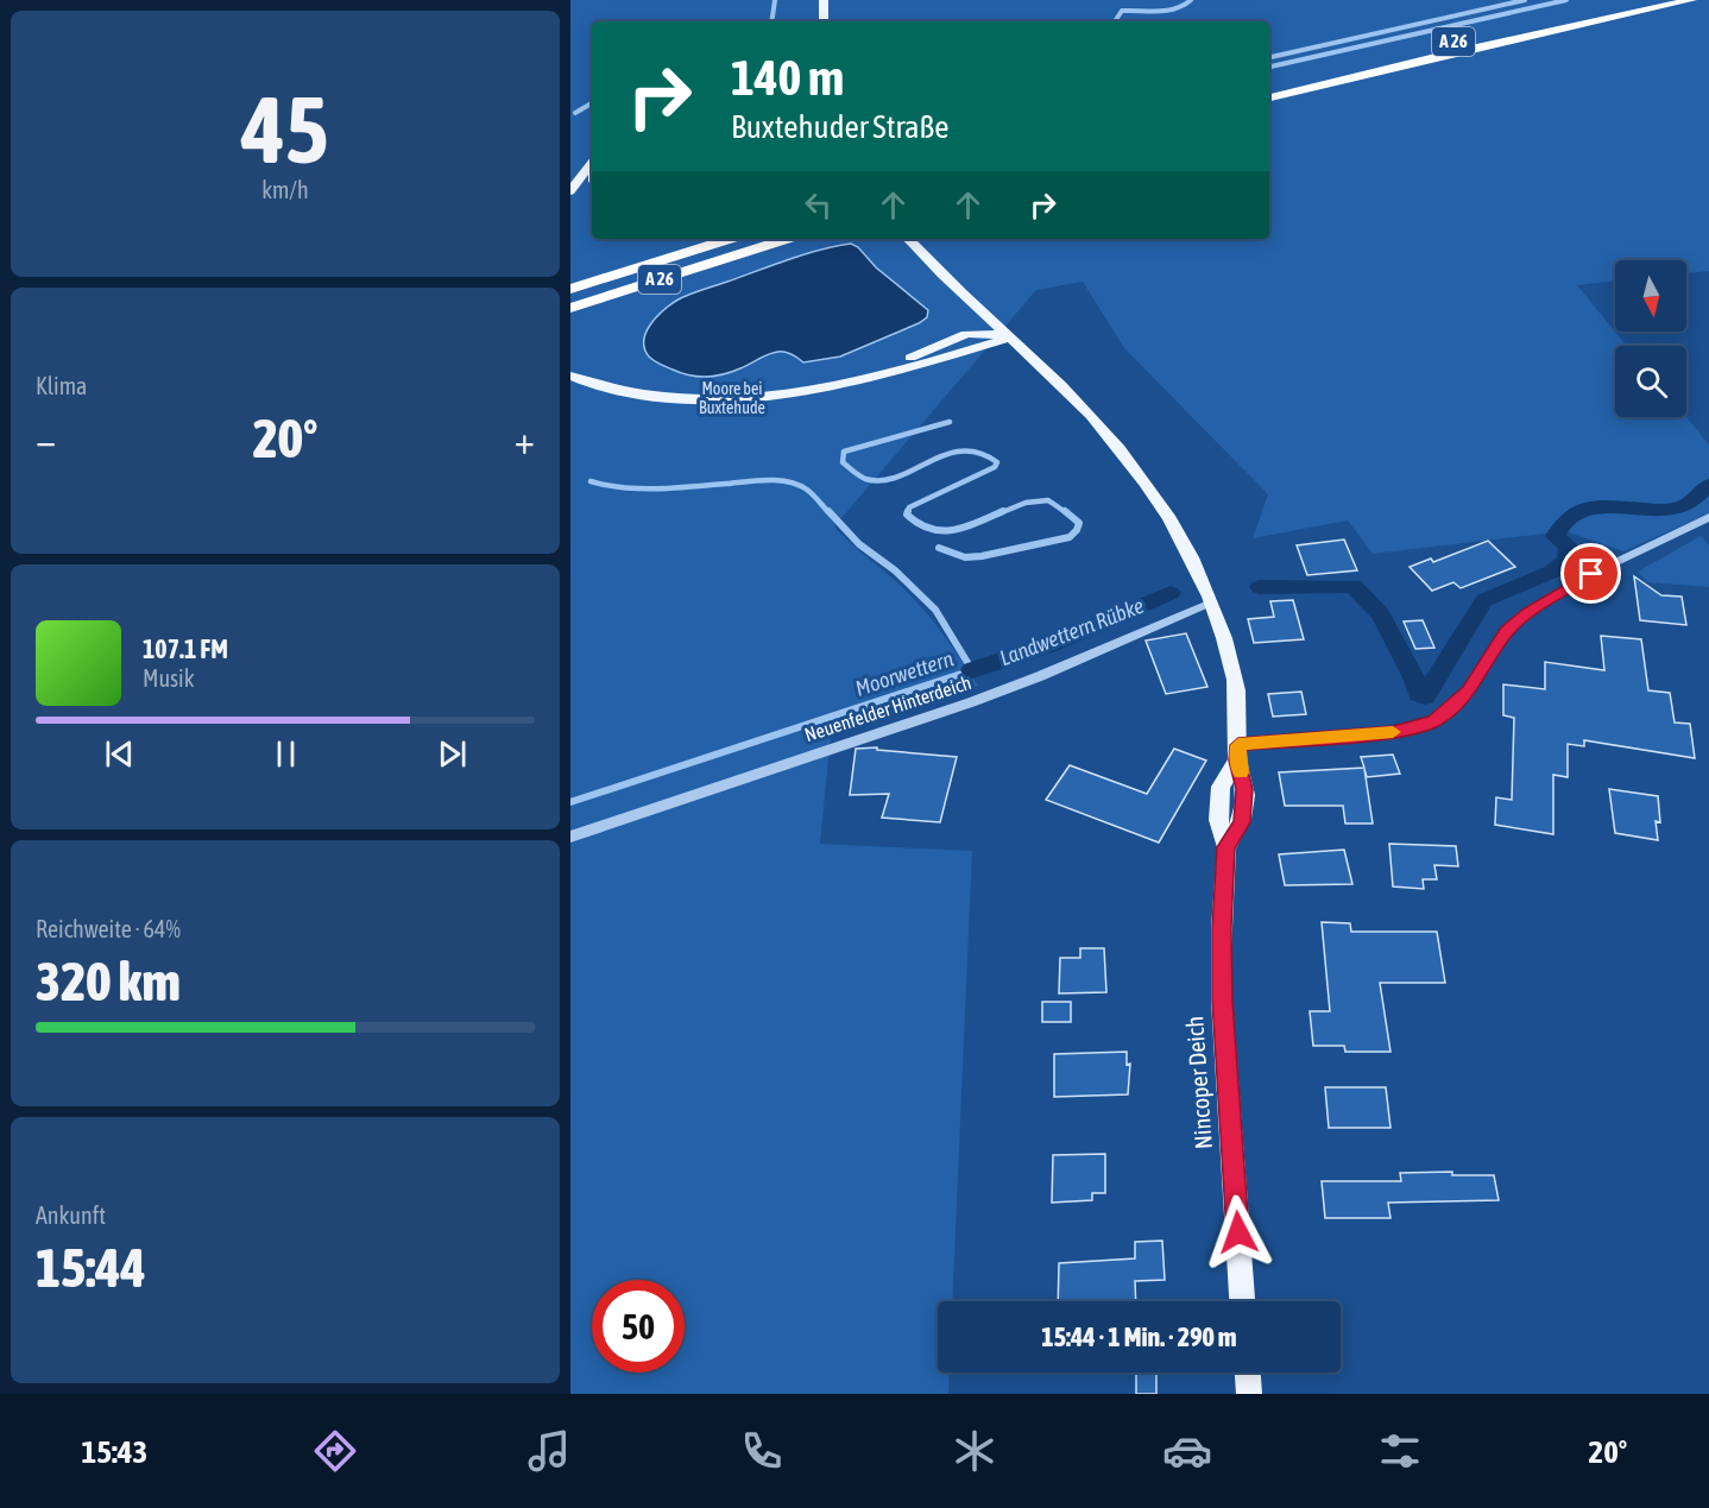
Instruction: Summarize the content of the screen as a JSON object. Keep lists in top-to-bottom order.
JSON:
{
  "streets": {
    "highway": ["A 26"],
    "main road": ["Nincoper Deich"],
    "street": ["Neuenfelder Hinterdeich"]
  },
  "crossings": [
    ["Neuenfelder Hinterdeich", "Nincoper Deich"]
  ],
  "water": ["Landwettern Rübke", "Moorwettern"],
  "parks": ["Moore bei Buxtehude"],
  "north": "bottom",
  "page": {
    "tile": [
      ["45", "km/h"],
      "Klima",
      ["Reichweite · 64%", "320 km"],
      ["Ankunft", "15:44"]
    ],
    "turn": ["140 m", "Buxtehuder Straße"],
    "heat": ["−", "20°", "+"],
    "song": ["107.1 FM", "Musik"],
    "limit": "50",
    "trip": "15:44 · 1 Min. · 290 m",
    "tabs": ["15:43", "20°"]
  }
}
